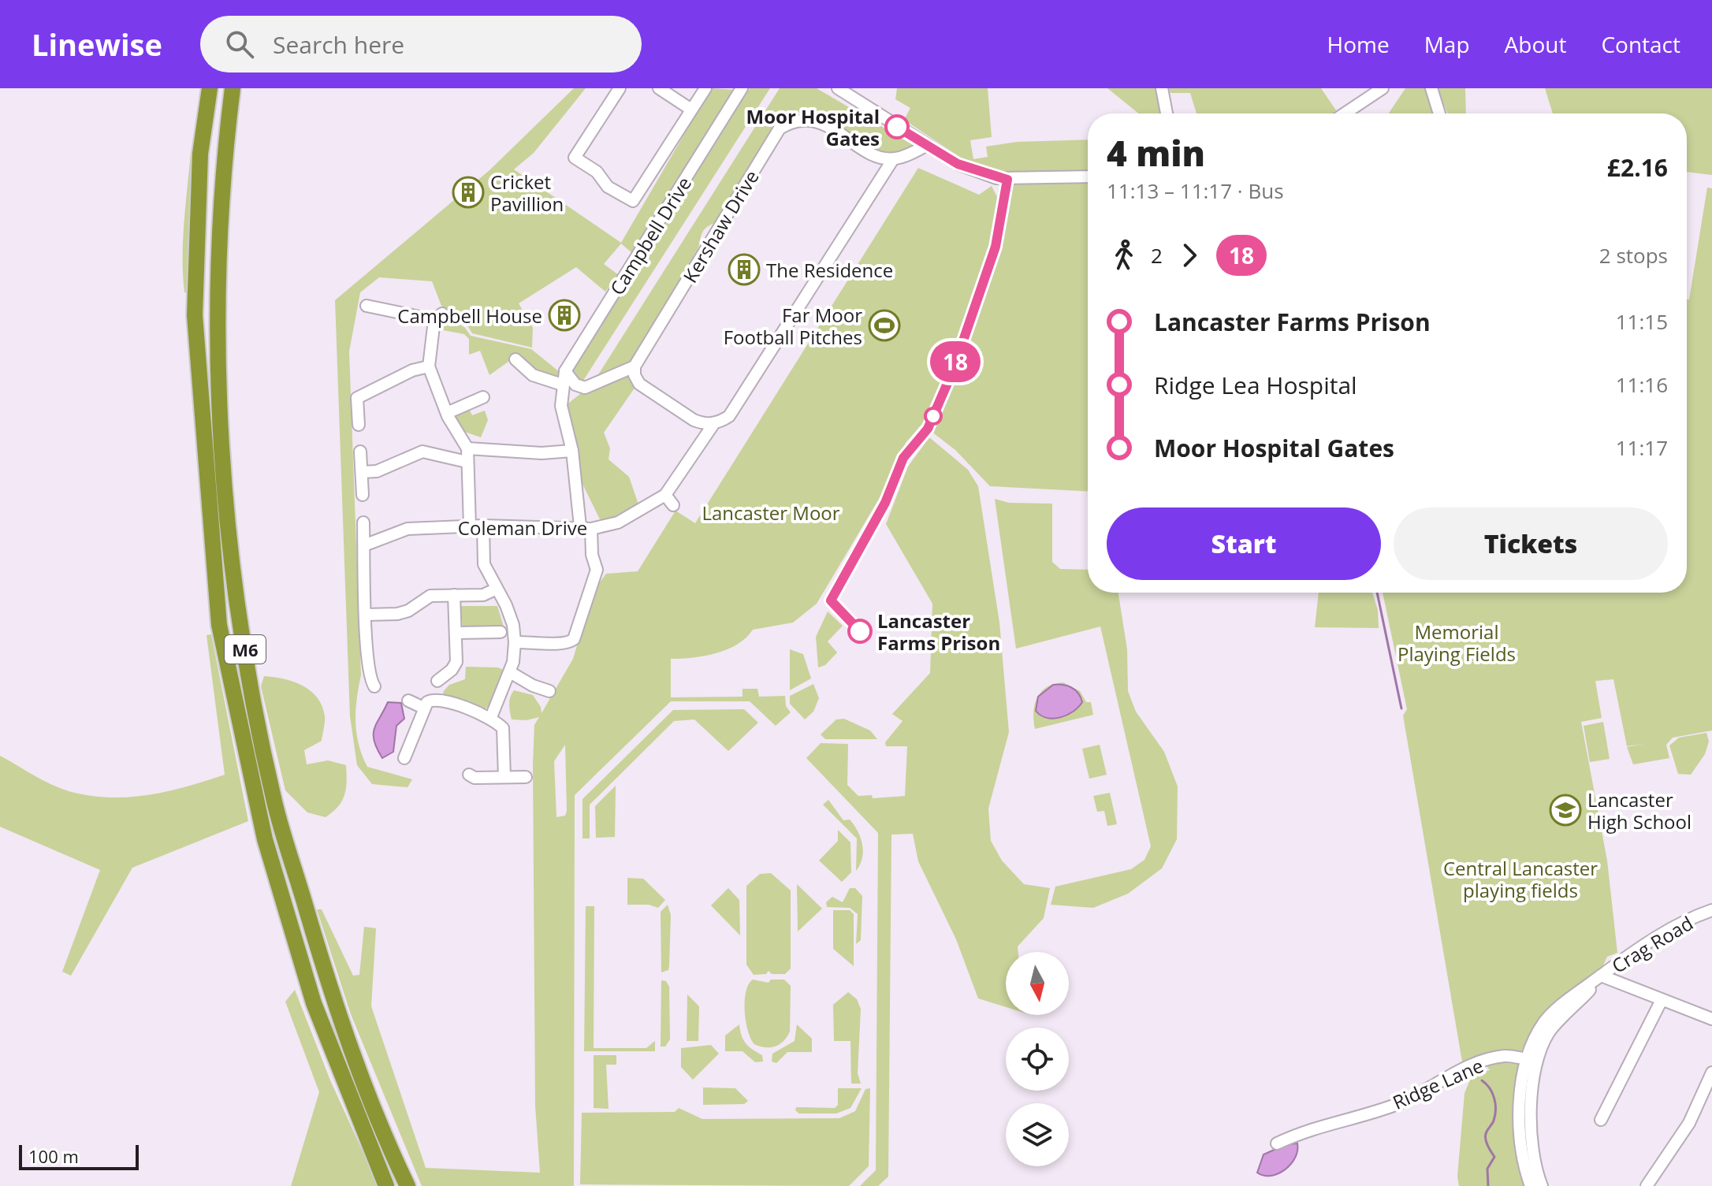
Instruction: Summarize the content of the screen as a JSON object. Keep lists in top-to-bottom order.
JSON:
{
  "streets": {
    "highway": ["M6"],
    "street": [
      "Kershaw Drive",
      "Campbell Drive",
      "Coleman Drive",
      "Crag Road",
      "Ridge Lane"
    ]
  },
  "crossings": [
    ["Campbell Drive", "Coleman Drive"],
    ["Crag Road", "Ridge Lane"]
  ],
  "parks": ["Lancaster Moor", "Memorial Playing Fields", "Central Lancaster playing fields"],
  "places": {
    "other": ["Moor Hospital Gates", "Lancaster Farms Prison"],
    "building": ["Cricket Pavillion", "The Residence", "Campbell House"],
    "sports": ["Far Moor Football Pitches"],
    "school or university": ["Lancaster High School"]
  },
  "lines": ["bus line 18"],
  "scale_bar": "100 m",
  "north": "bottom",
  "page": {
    "header": "Linewise",
    "search": "Search here",
    "nav": [
      "Home",
      "Map",
      "About",
      "Contact"
    ],
    "on_map": "18",
    "heading": ["4 min", "11:13 – 11:17 · Bus", "£2.16"],
    "legs": ["2", "18", "2 stops"],
    "list": [
      {
        "name": "Lancaster Farms Prison",
        "value": "11:15"
      },
      {
        "name": "Ridge Lea Hospital",
        "value": "11:16"
      },
      {
        "name": "Moor Hospital Gates",
        "value": "11:17"
      }
    ],
    "buttons": ["Start", "Tickets"],
    "scale": "100 m"
  }
}
